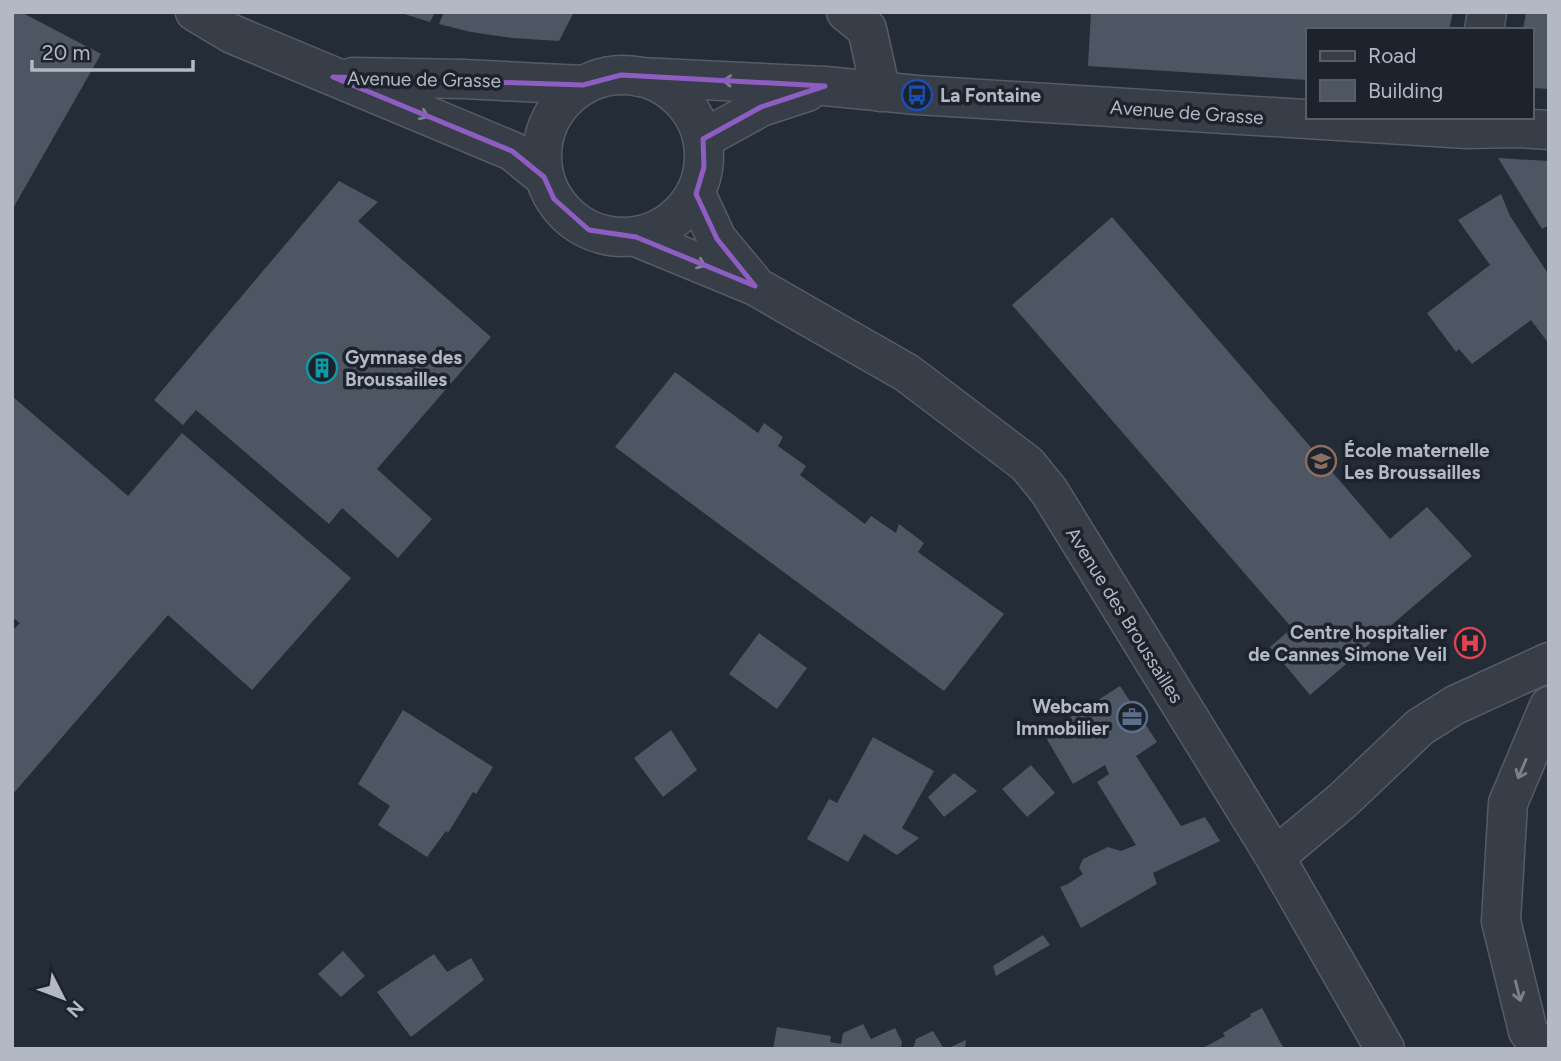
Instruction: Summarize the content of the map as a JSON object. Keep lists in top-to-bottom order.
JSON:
{
  "streets": {
    "street": ["Avenue de Grasse", "Avenue des Broussailles"]
  },
  "crossings": [
    ["Avenue de Grasse", "Avenue des Broussailles"]
  ],
  "places": {
    "bus stop": ["La Fontaine"],
    "building": ["Gymnase des Broussailles"],
    "school or university": ["École maternelle Les Broussailles"],
    "hospital": ["Centre hospitalier de Cannes Simone Veil"],
    "office": ["Webcam Immobilier"]
  },
  "legend": ["Road", "Building"],
  "scale_bar": "20 m",
  "north": "bottom right"
}
